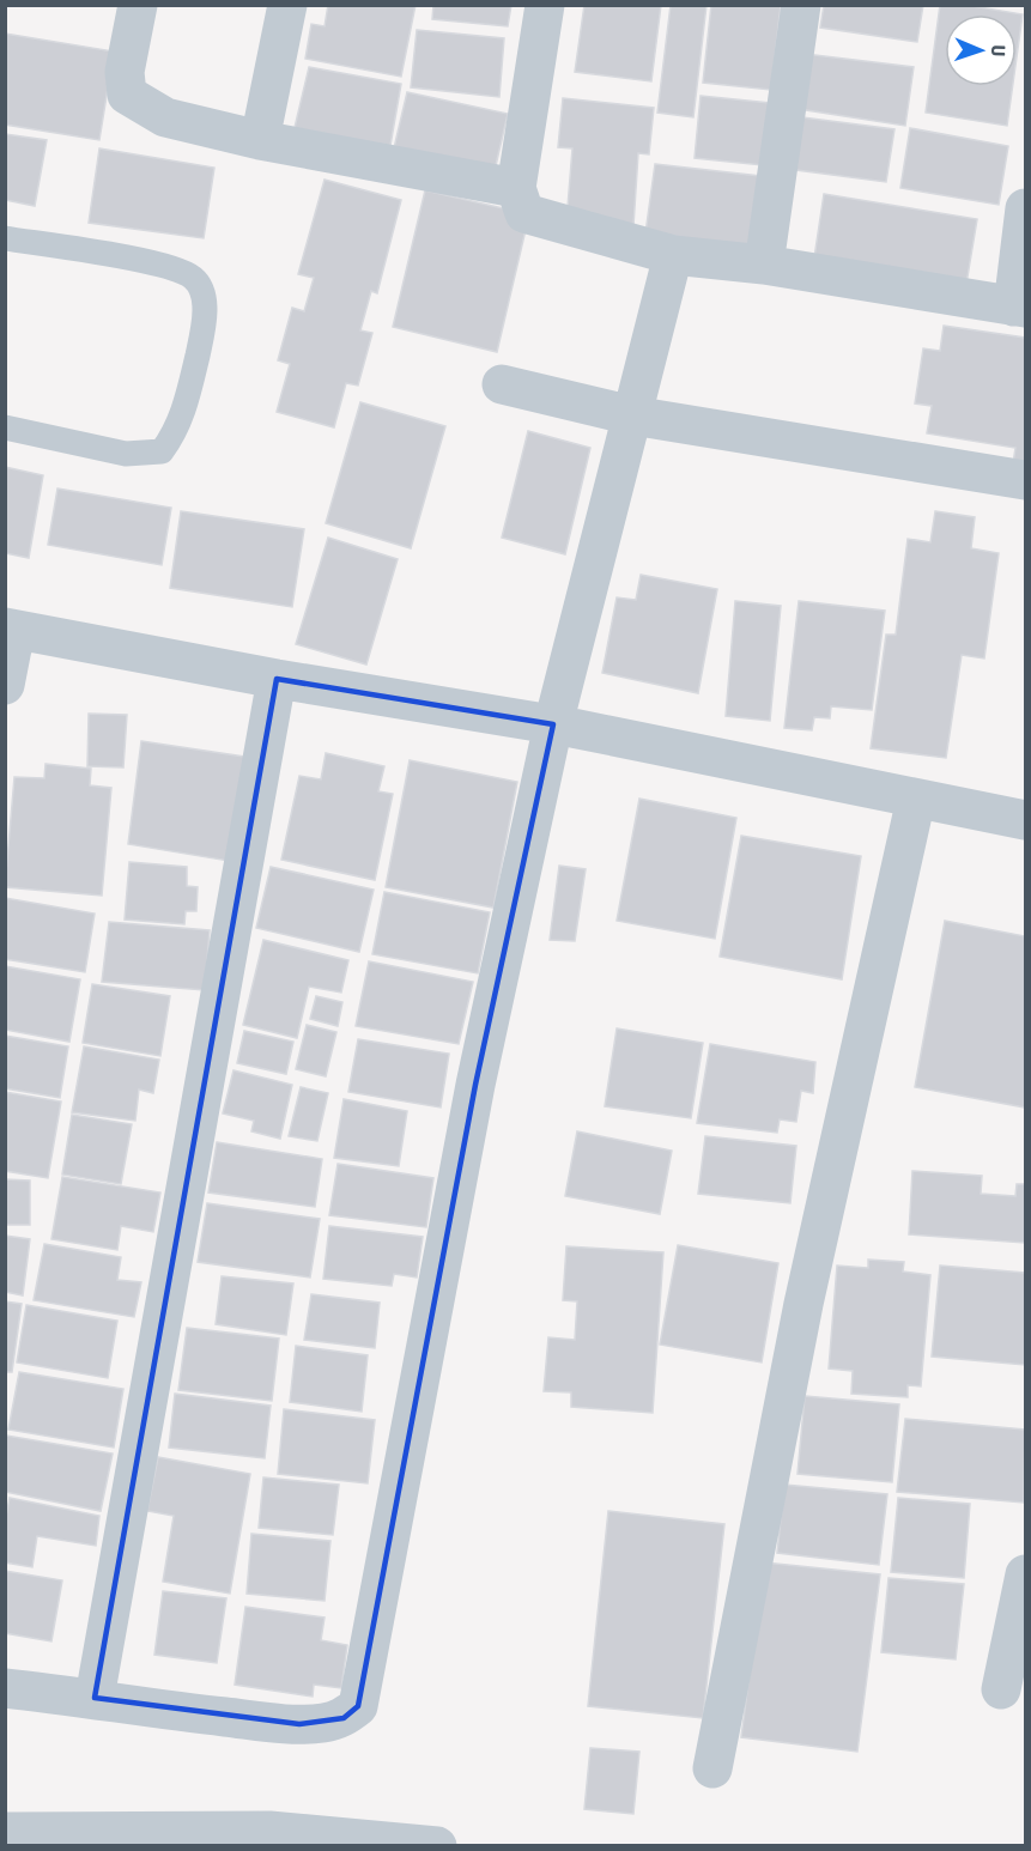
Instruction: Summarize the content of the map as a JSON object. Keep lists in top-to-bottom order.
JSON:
{
  "north": "right"
}
